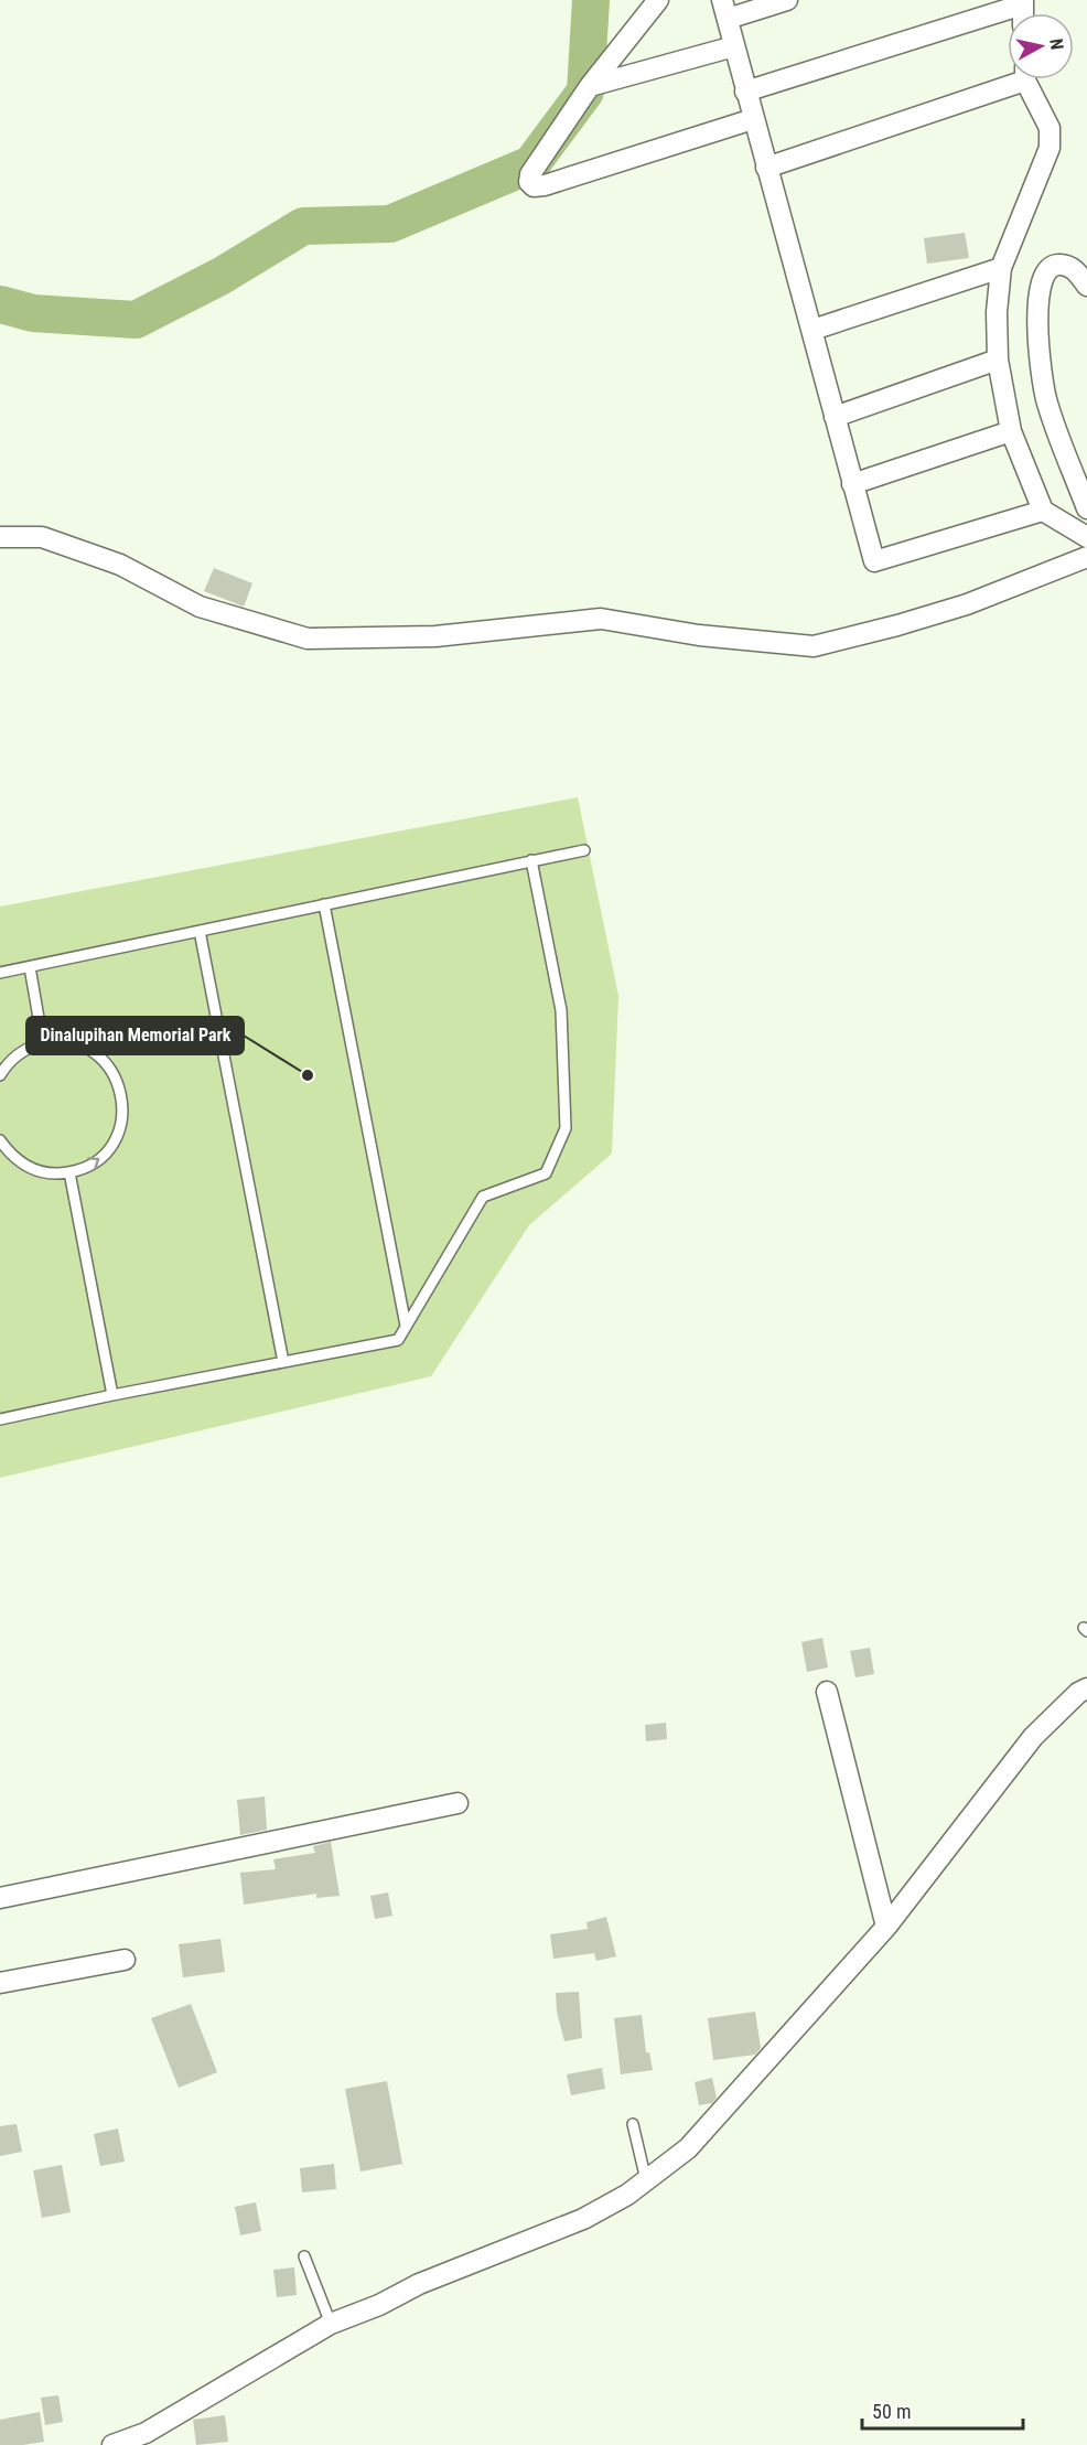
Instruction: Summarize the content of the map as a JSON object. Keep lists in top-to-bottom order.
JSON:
{
  "places": ["Dinalupihan Memorial Park"],
  "scale_bar": "50 m",
  "north": "right"
}
